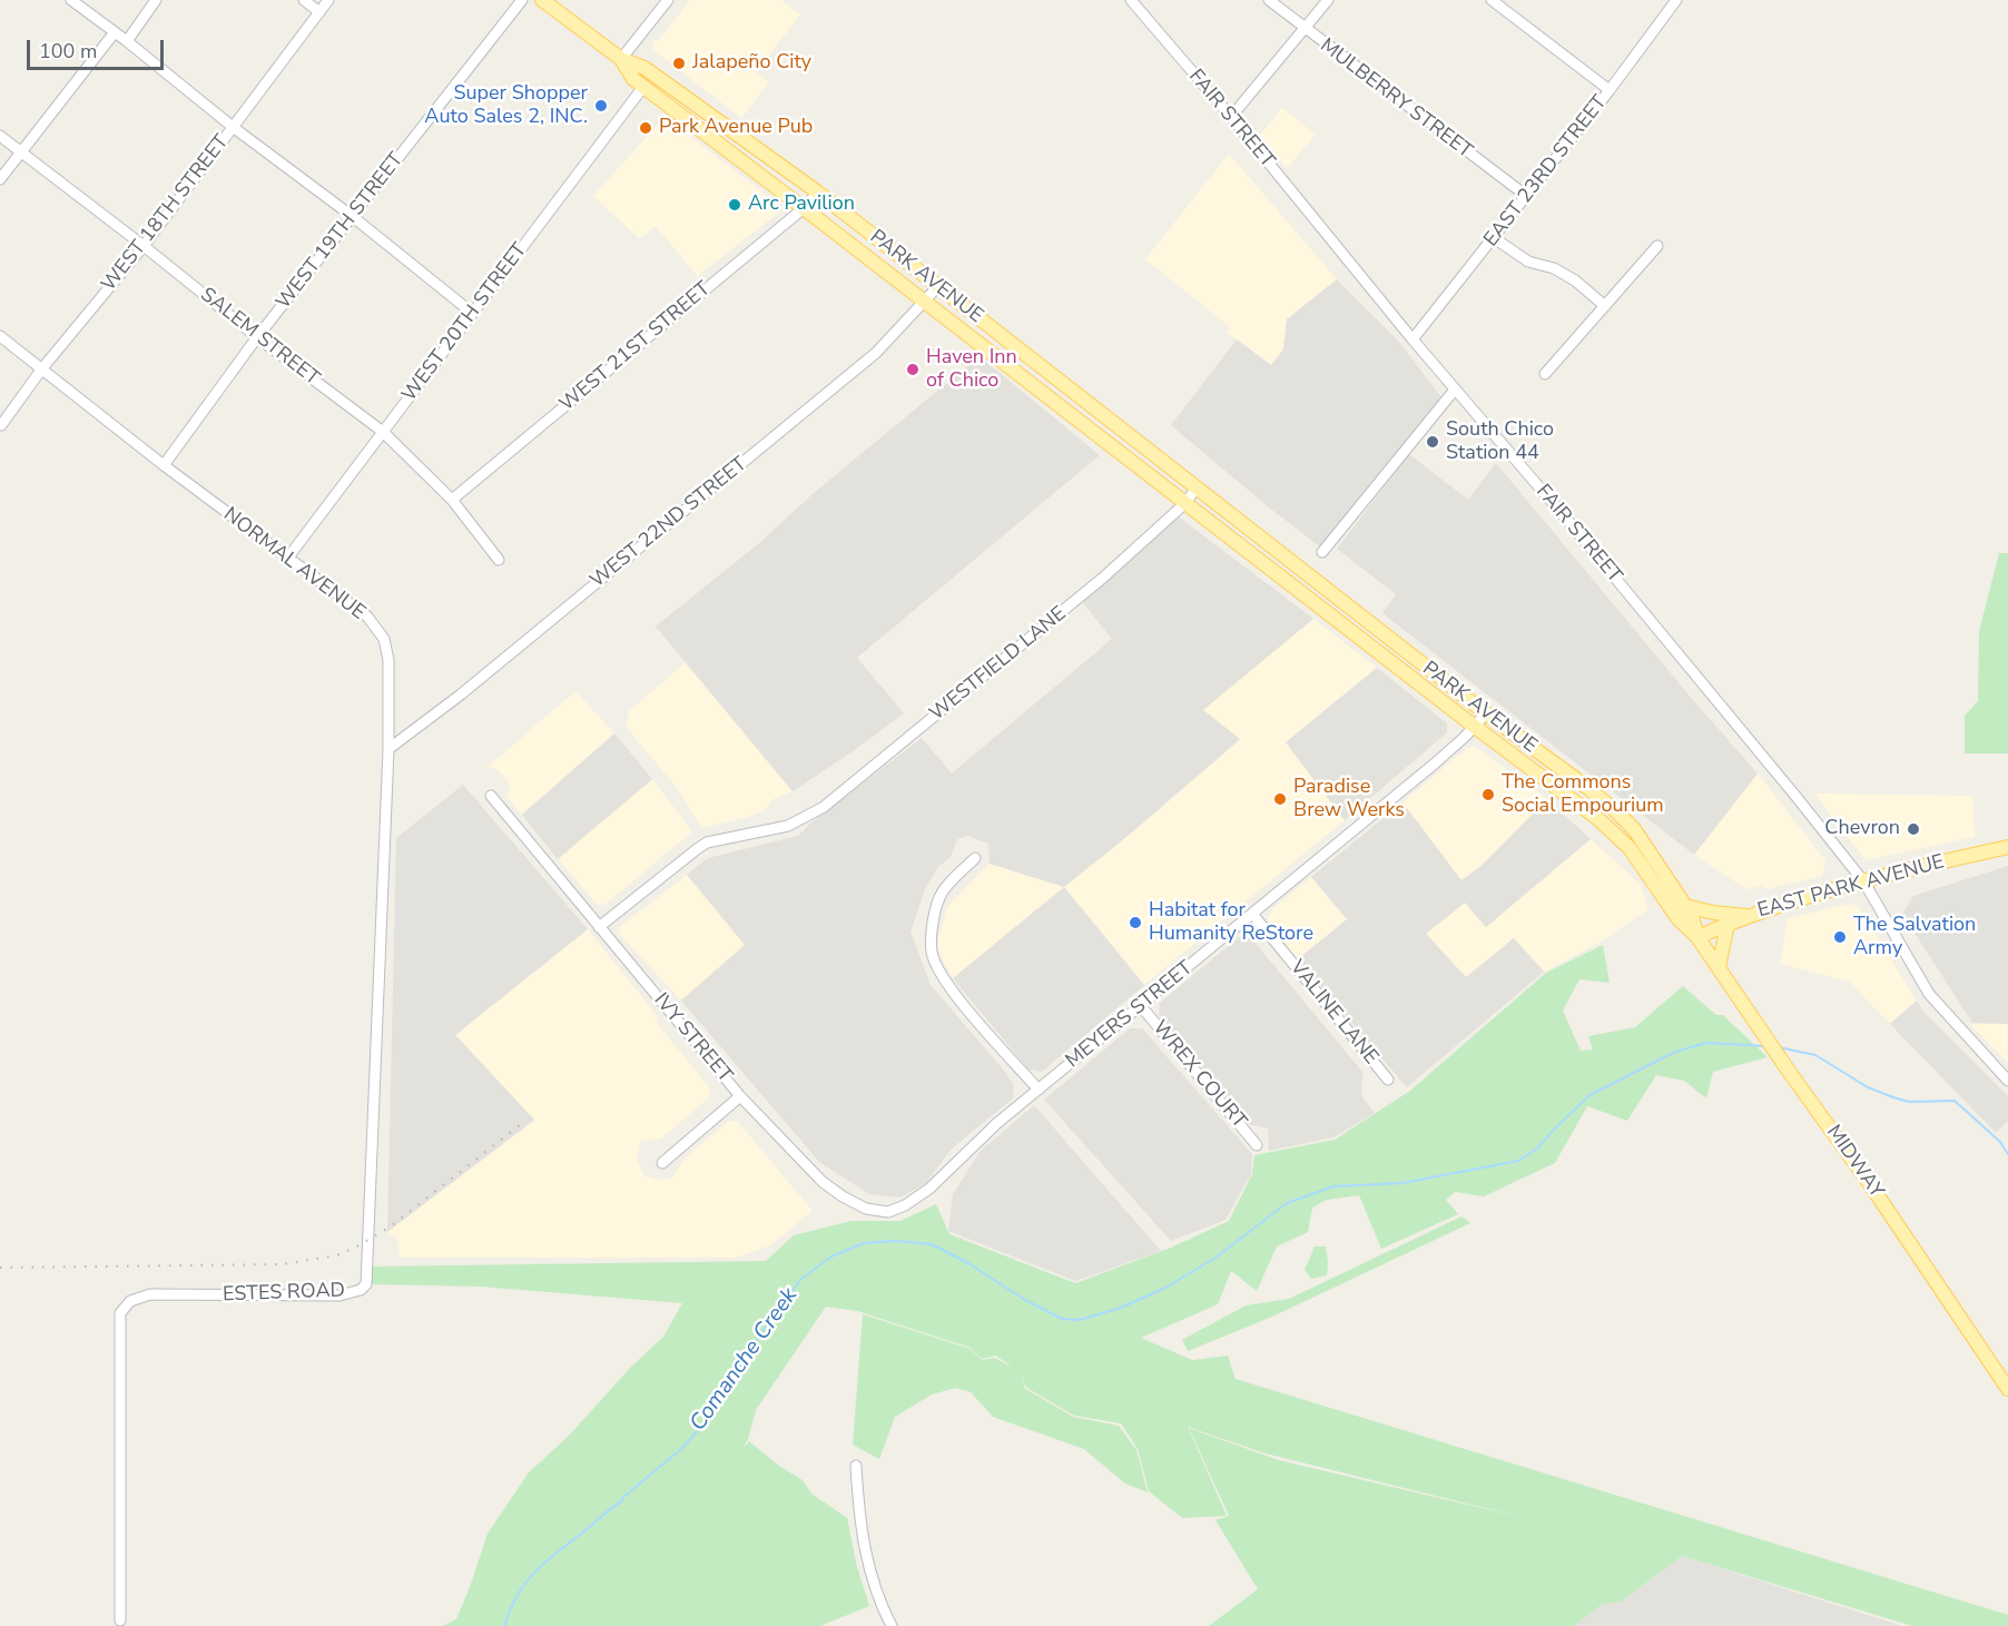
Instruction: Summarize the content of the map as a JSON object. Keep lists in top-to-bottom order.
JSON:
{
  "streets": {
    "main road": ["PARK AVENUE", "EAST PARK AVENUE", "MIDWAY"],
    "street": [
      "MULBERRY STREET",
      "FAIR STREET",
      "EAST 23RD STREET",
      "WEST 18TH STREET",
      "WEST 19TH STREET",
      "WEST 20TH STREET",
      "SALEM STREET",
      "WEST 21ST STREET",
      "WEST 22ND STREET",
      "NORMAL AVENUE",
      "WESTFIELD LANE",
      "VALINE LANE",
      "MEYERS STREET",
      "IVY STREET",
      "WREX COURT",
      "ESTES ROAD"
    ]
  },
  "crossings": [
    ["MULBERRY STREET", "EAST 23RD STREET"],
    ["FAIR STREET", "EAST 23RD STREET"],
    ["FAIR STREET", "EAST PARK AVENUE"],
    ["WEST 18TH STREET", "SALEM STREET"],
    ["WEST 18TH STREET", "NORMAL AVENUE"],
    ["WEST 19TH STREET", "SALEM STREET"],
    ["WEST 19TH STREET", "NORMAL AVENUE"],
    ["PARK AVENUE", "WEST 20TH STREET"],
    ["PARK AVENUE", "WEST 21ST STREET"],
    ["PARK AVENUE", "WEST 22ND STREET"],
    ["PARK AVENUE", "WESTFIELD LANE"],
    ["PARK AVENUE", "EAST PARK AVENUE"],
    ["PARK AVENUE", "MEYERS STREET"],
    ["PARK AVENUE", "MIDWAY"],
    ["WEST 20TH STREET", "SALEM STREET"],
    ["WEST 20TH STREET", "NORMAL AVENUE"],
    ["SALEM STREET", "WEST 21ST STREET"],
    ["WEST 22ND STREET", "NORMAL AVENUE"],
    ["NORMAL AVENUE", "ESTES ROAD"],
    ["WESTFIELD LANE", "IVY STREET"],
    ["EAST PARK AVENUE", "MIDWAY"],
    ["VALINE LANE", "MEYERS STREET"],
    ["MEYERS STREET", "IVY STREET"],
    ["MEYERS STREET", "WREX COURT"]
  ],
  "water": ["Comanche Creek"],
  "places": [
    "Jalapeño City",
    "Super Shopper Auto Sales 2, INC.",
    "Park Avenue Pub",
    "Arc Pavilion",
    "Haven Inn of Chico",
    "South Chico Station 44",
    "The Commons Social Empourium",
    "Paradise Brew Werks",
    "Chevron",
    "Habitat for Humanity ReStore",
    "The Salvation Army"
  ],
  "scale_bar": "100 m"
}
